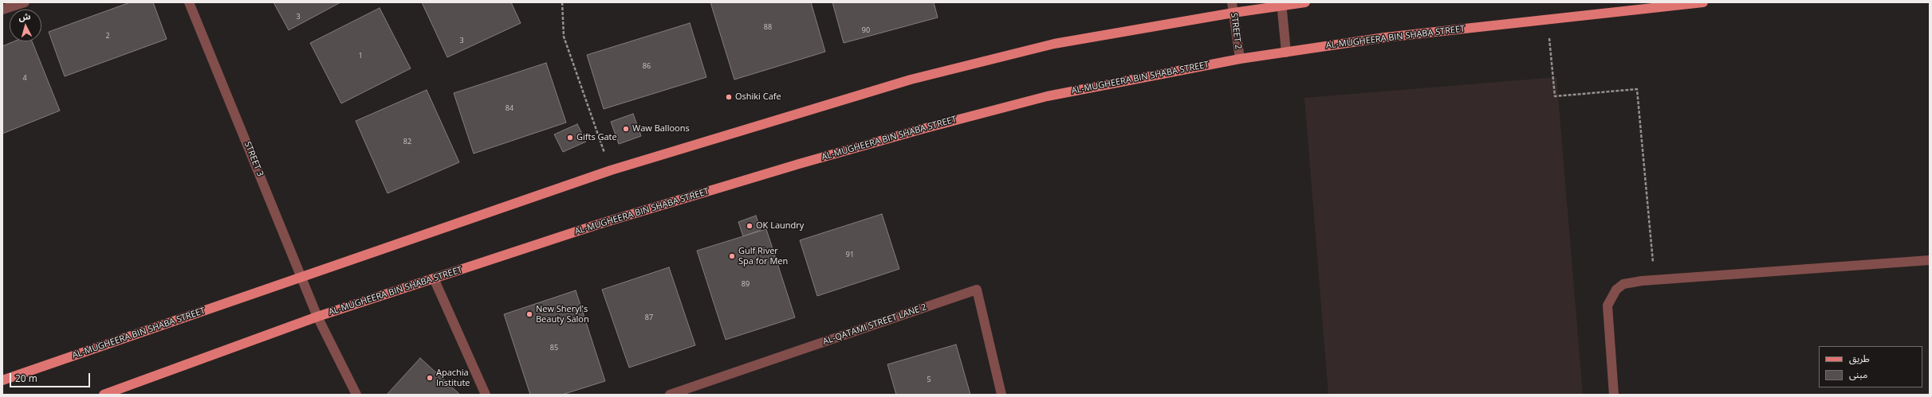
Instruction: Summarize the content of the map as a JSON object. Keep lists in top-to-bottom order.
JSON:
{
  "streets": {
    "main road": ["AL-MUGHEERA BIN SHABA STREET"],
    "street": ["STREET 2", "STREET 3", "AL-QATAMI STREET LANE 2"]
  },
  "crossings": [
    ["STREET 2", "AL-MUGHEERA BIN SHABA STREET"],
    ["AL-MUGHEERA BIN SHABA STREET", "STREET 3"]
  ],
  "places": [
    "Oshiki Cafe",
    "Waw Balloons",
    "Gifts Gate",
    "OK Laundry",
    "Gulf River Spa for Men",
    "New Sheryl's Beauty Salon",
    "Apachia Institute"
  ],
  "house_numbers": [
    "3",
    "88",
    "90",
    "2",
    "3",
    "1",
    "86",
    "4",
    "84",
    "82",
    "91",
    "89",
    "87",
    "85",
    "5"
  ],
  "legend": ["طريق", "مبنى"],
  "scale_bar": "20 m",
  "north": "top"
}
